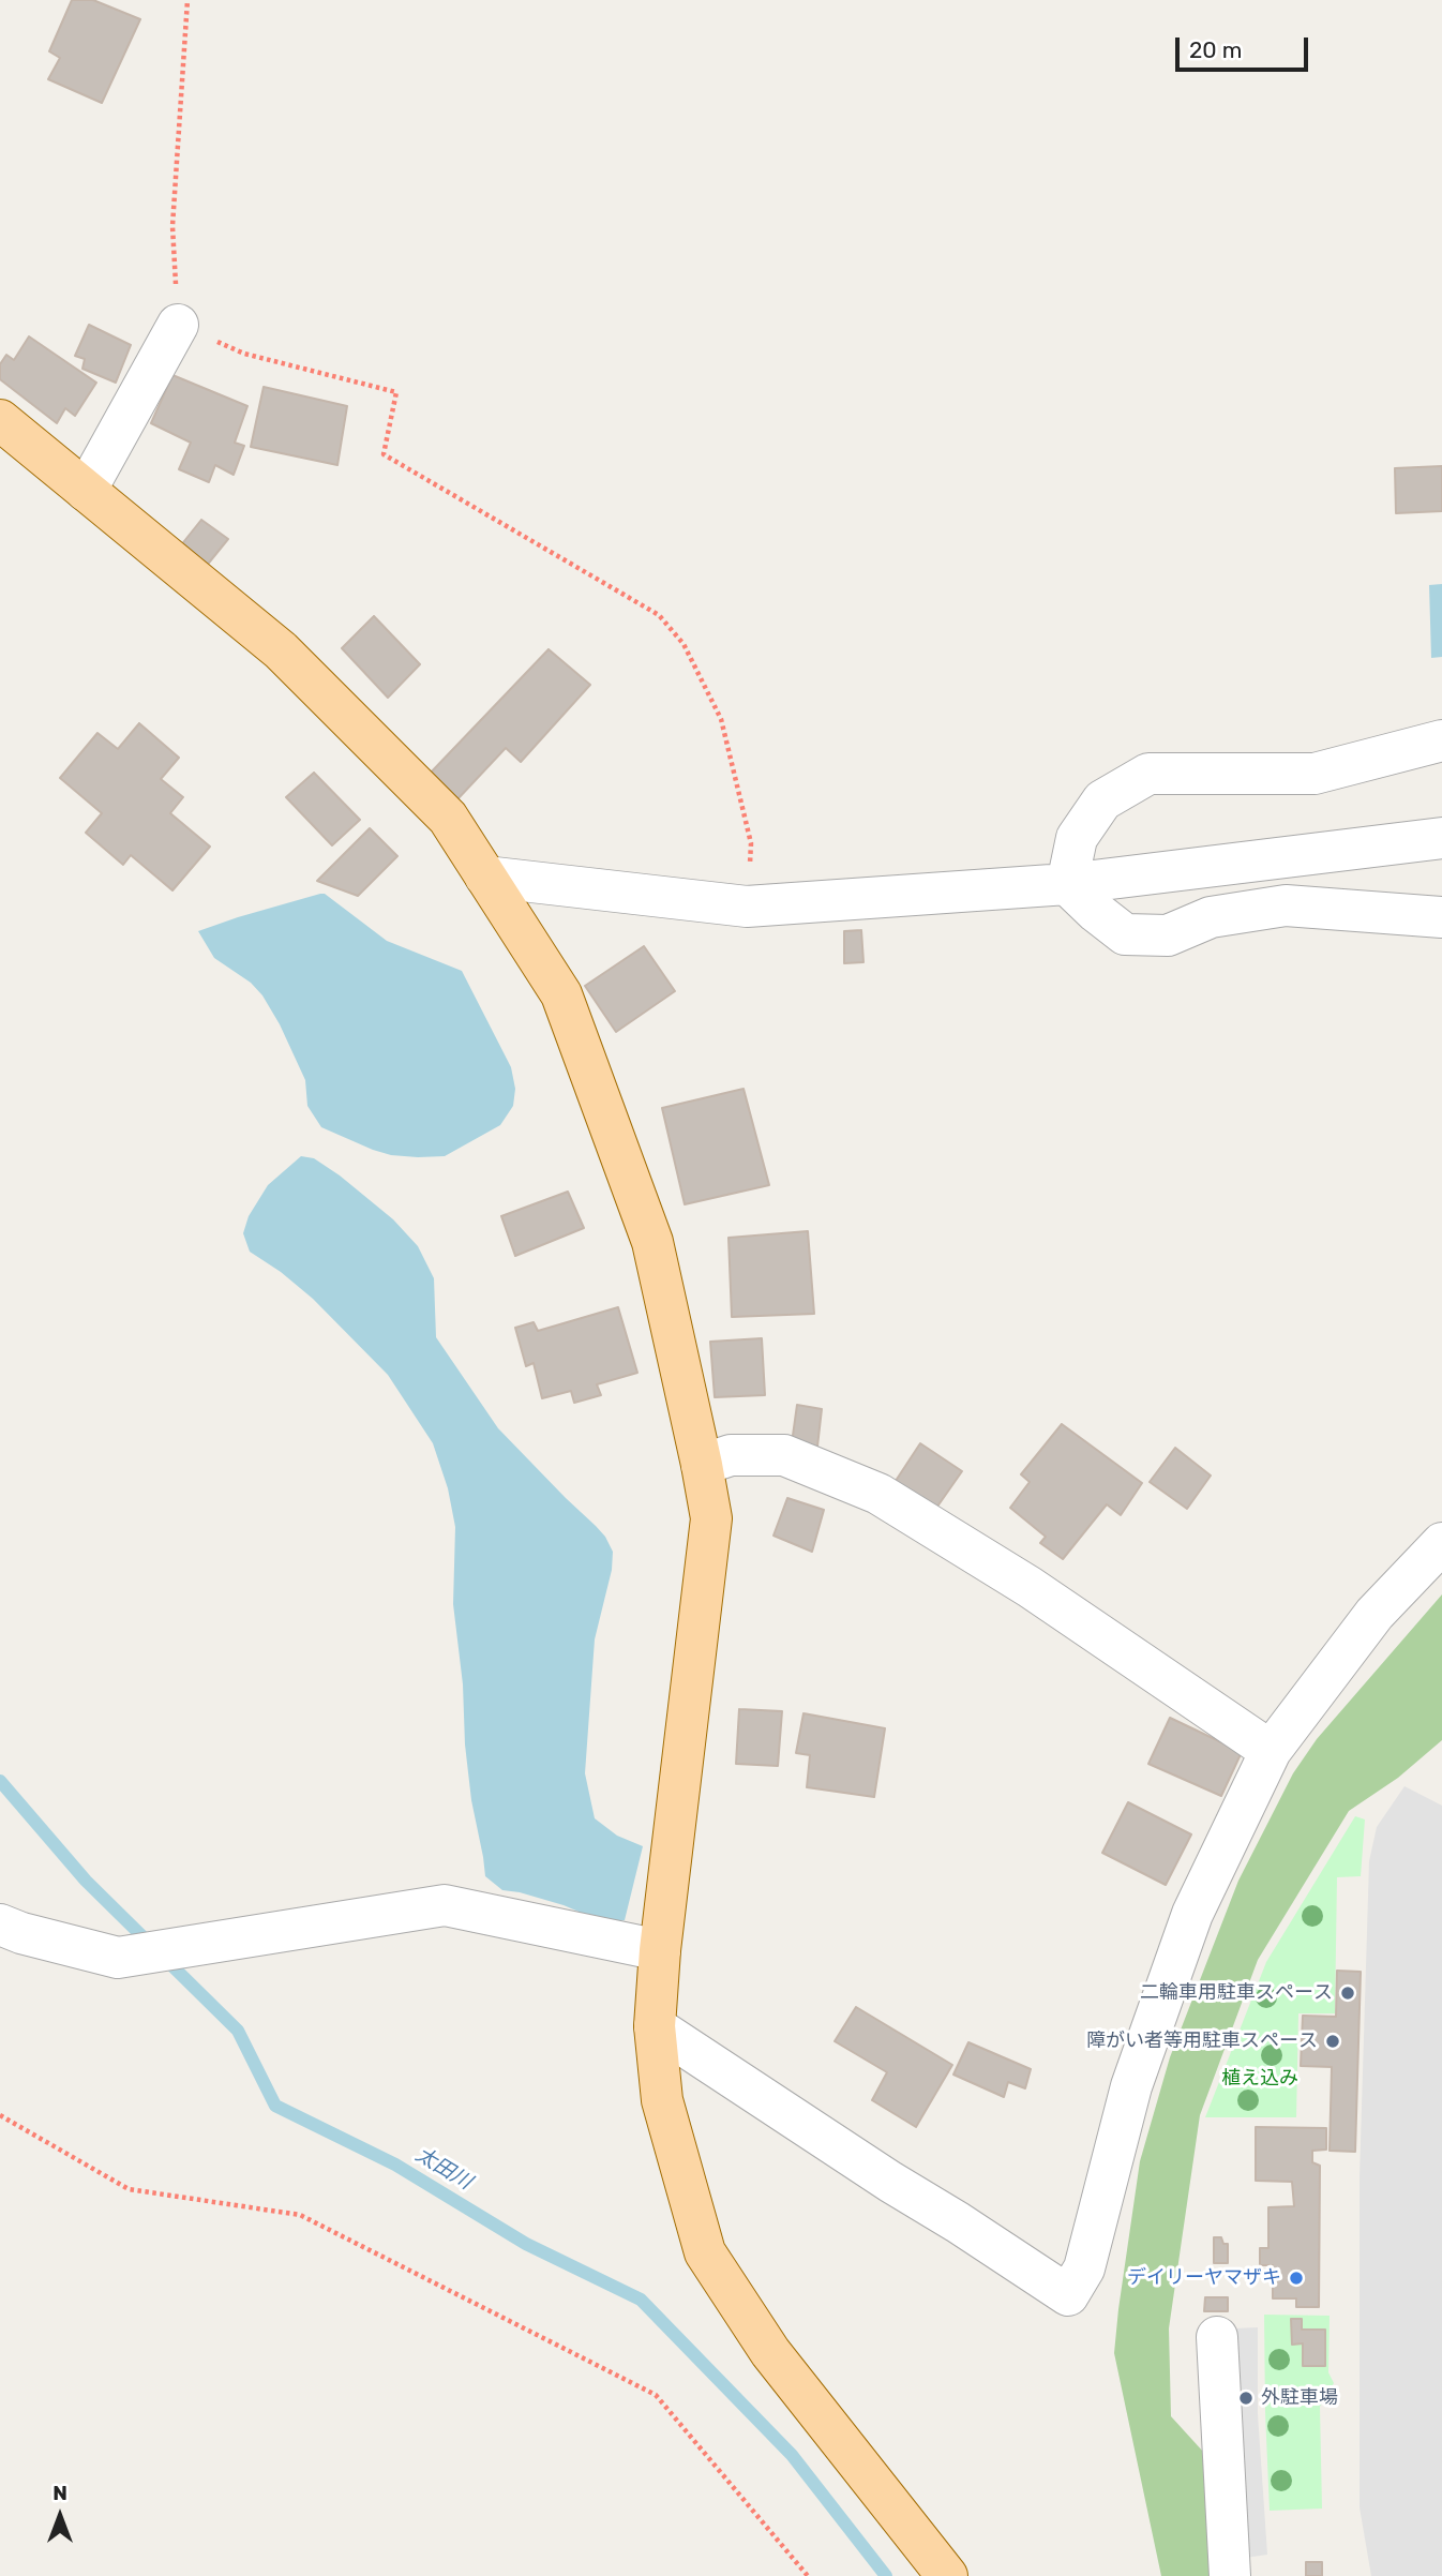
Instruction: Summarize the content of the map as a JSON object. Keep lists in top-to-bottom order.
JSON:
{
  "water": ["太田川"],
  "parks": ["植え込み"],
  "places": [
    "二輪車用駐車スペース",
    "障がい者等用駐車スペース",
    "デイリーヤマザキ",
    "外駐車場"
  ],
  "scale_bar": "20 m",
  "north": "top"
}
